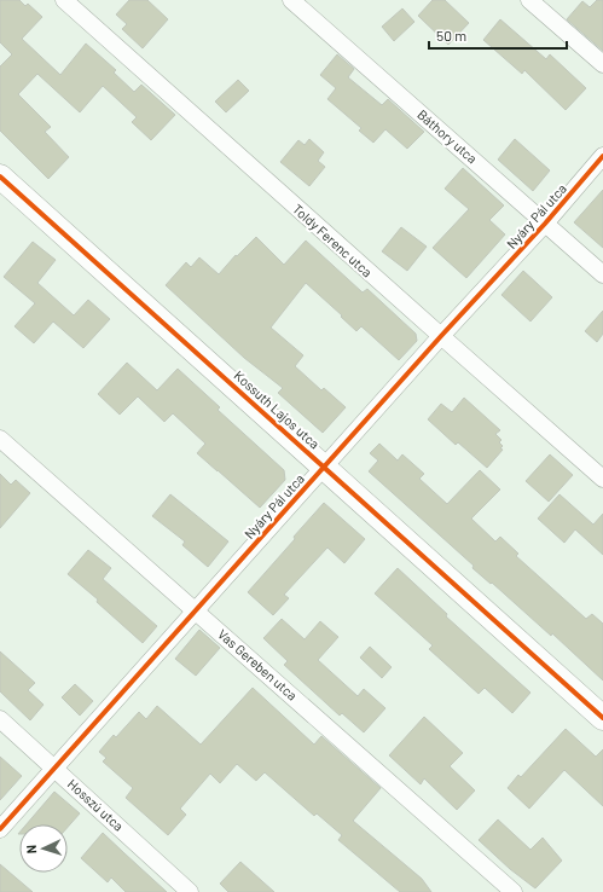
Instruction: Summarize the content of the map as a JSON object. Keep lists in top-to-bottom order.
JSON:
{
  "streets": {
    "street": [
      "Báthory utca",
      "Nyáry Pál utca",
      "Toldy Ferenc utca",
      "Kossuth Lajos utca",
      "Vas Gereben utca",
      "Hosszú utca"
    ]
  },
  "crossings": [
    ["Báthory utca", "Nyáry Pál utca"],
    ["Nyáry Pál utca", "Toldy Ferenc utca"],
    ["Nyáry Pál utca", "Kossuth Lajos utca"],
    ["Nyáry Pál utca", "Vas Gereben utca"],
    ["Nyáry Pál utca", "Hosszú utca"]
  ],
  "scale_bar": "50 m",
  "north": "left"
}
